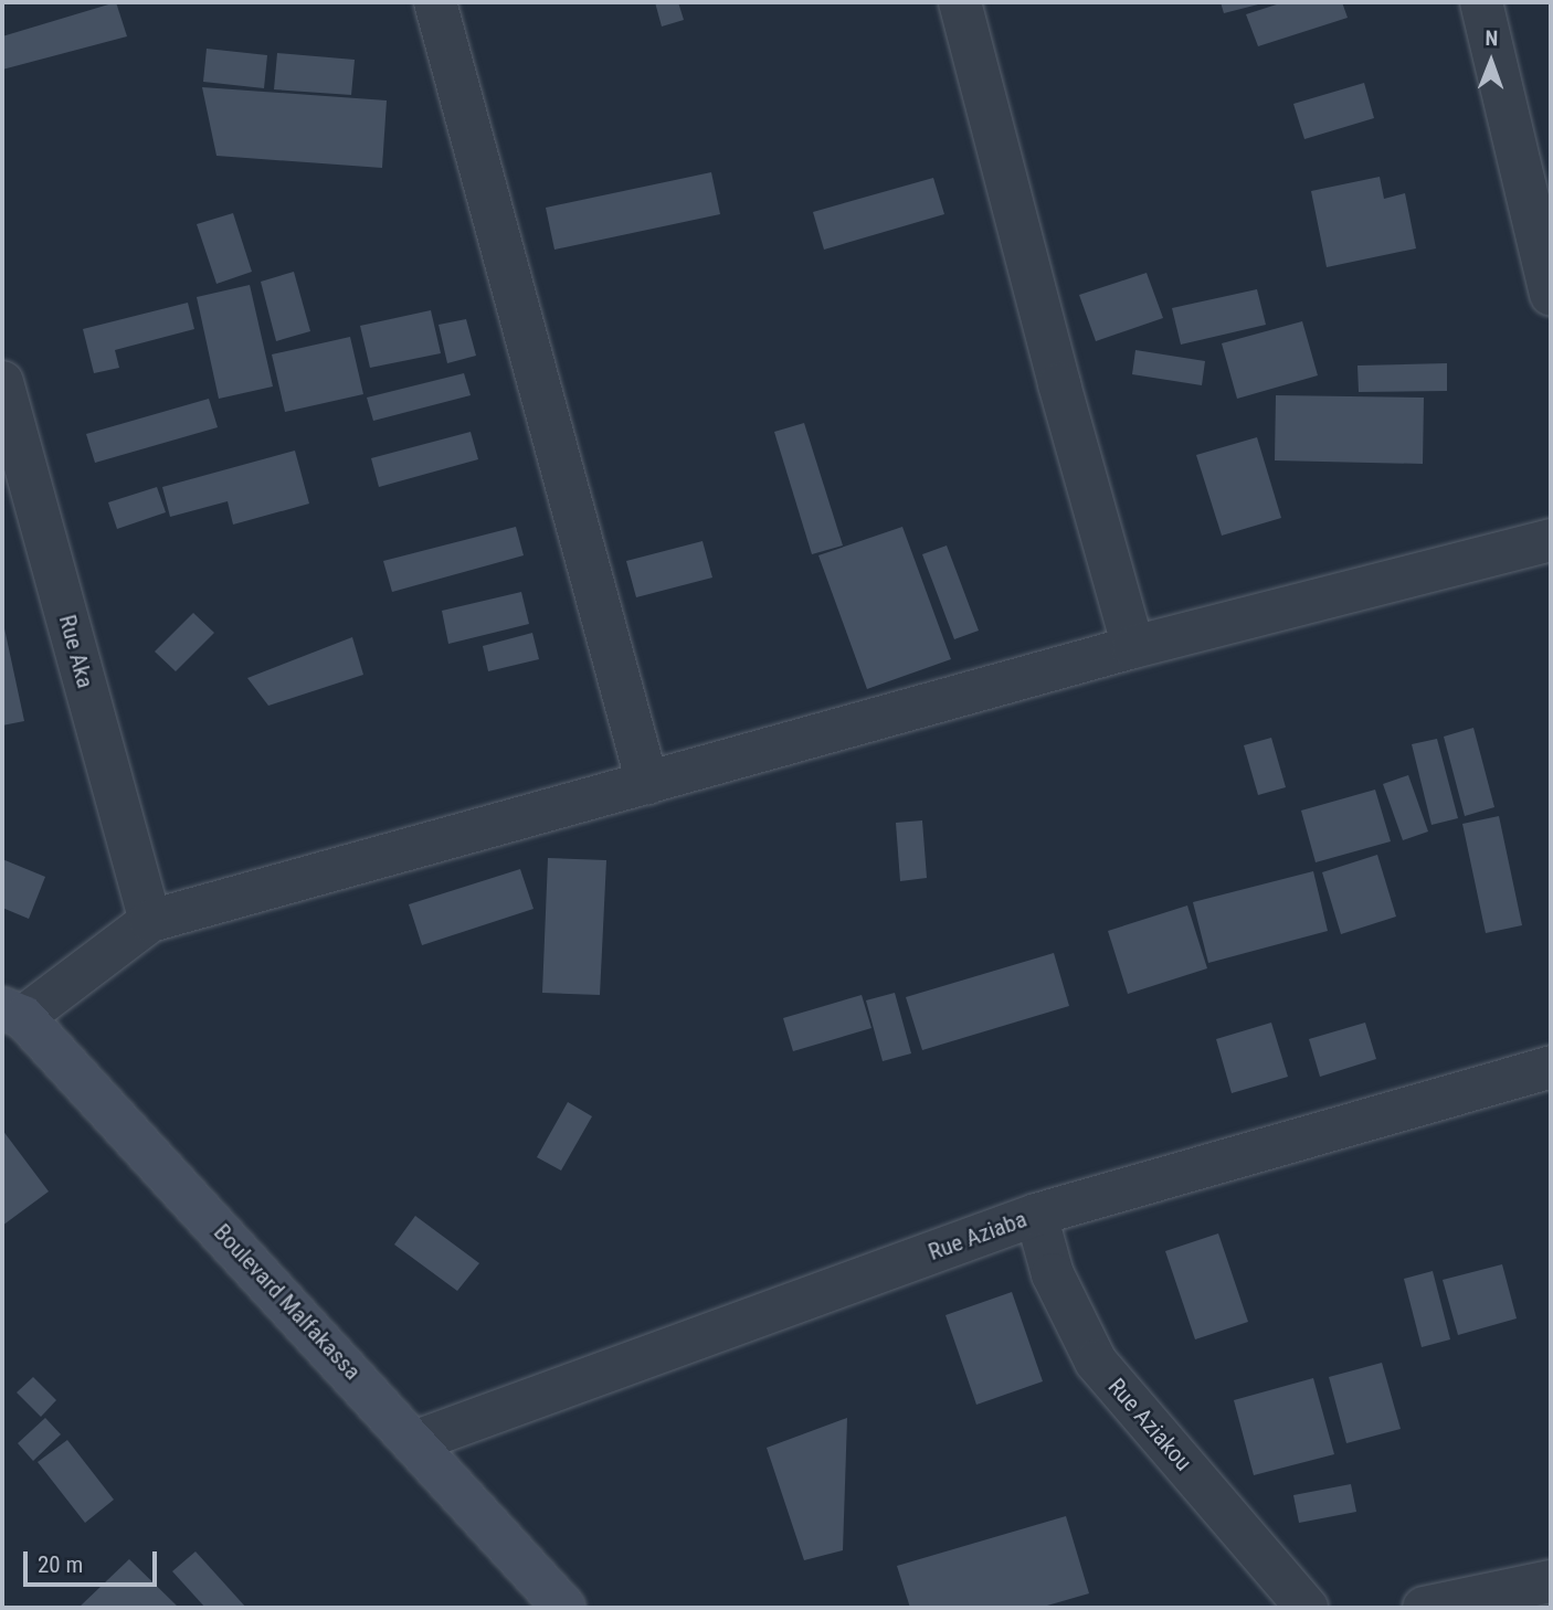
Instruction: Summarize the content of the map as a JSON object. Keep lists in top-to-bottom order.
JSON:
{
  "streets": {
    "street": [
      "Rue Aka",
      "Rue Aziaba",
      "Boulevard Malfakassa",
      "Rue Aziakou"
    ]
  },
  "crossings": [
    ["Rue Aziaba", "Boulevard Malfakassa"],
    ["Rue Aziaba", "Rue Aziakou"]
  ],
  "scale_bar": "20 m",
  "north": "top"
}
